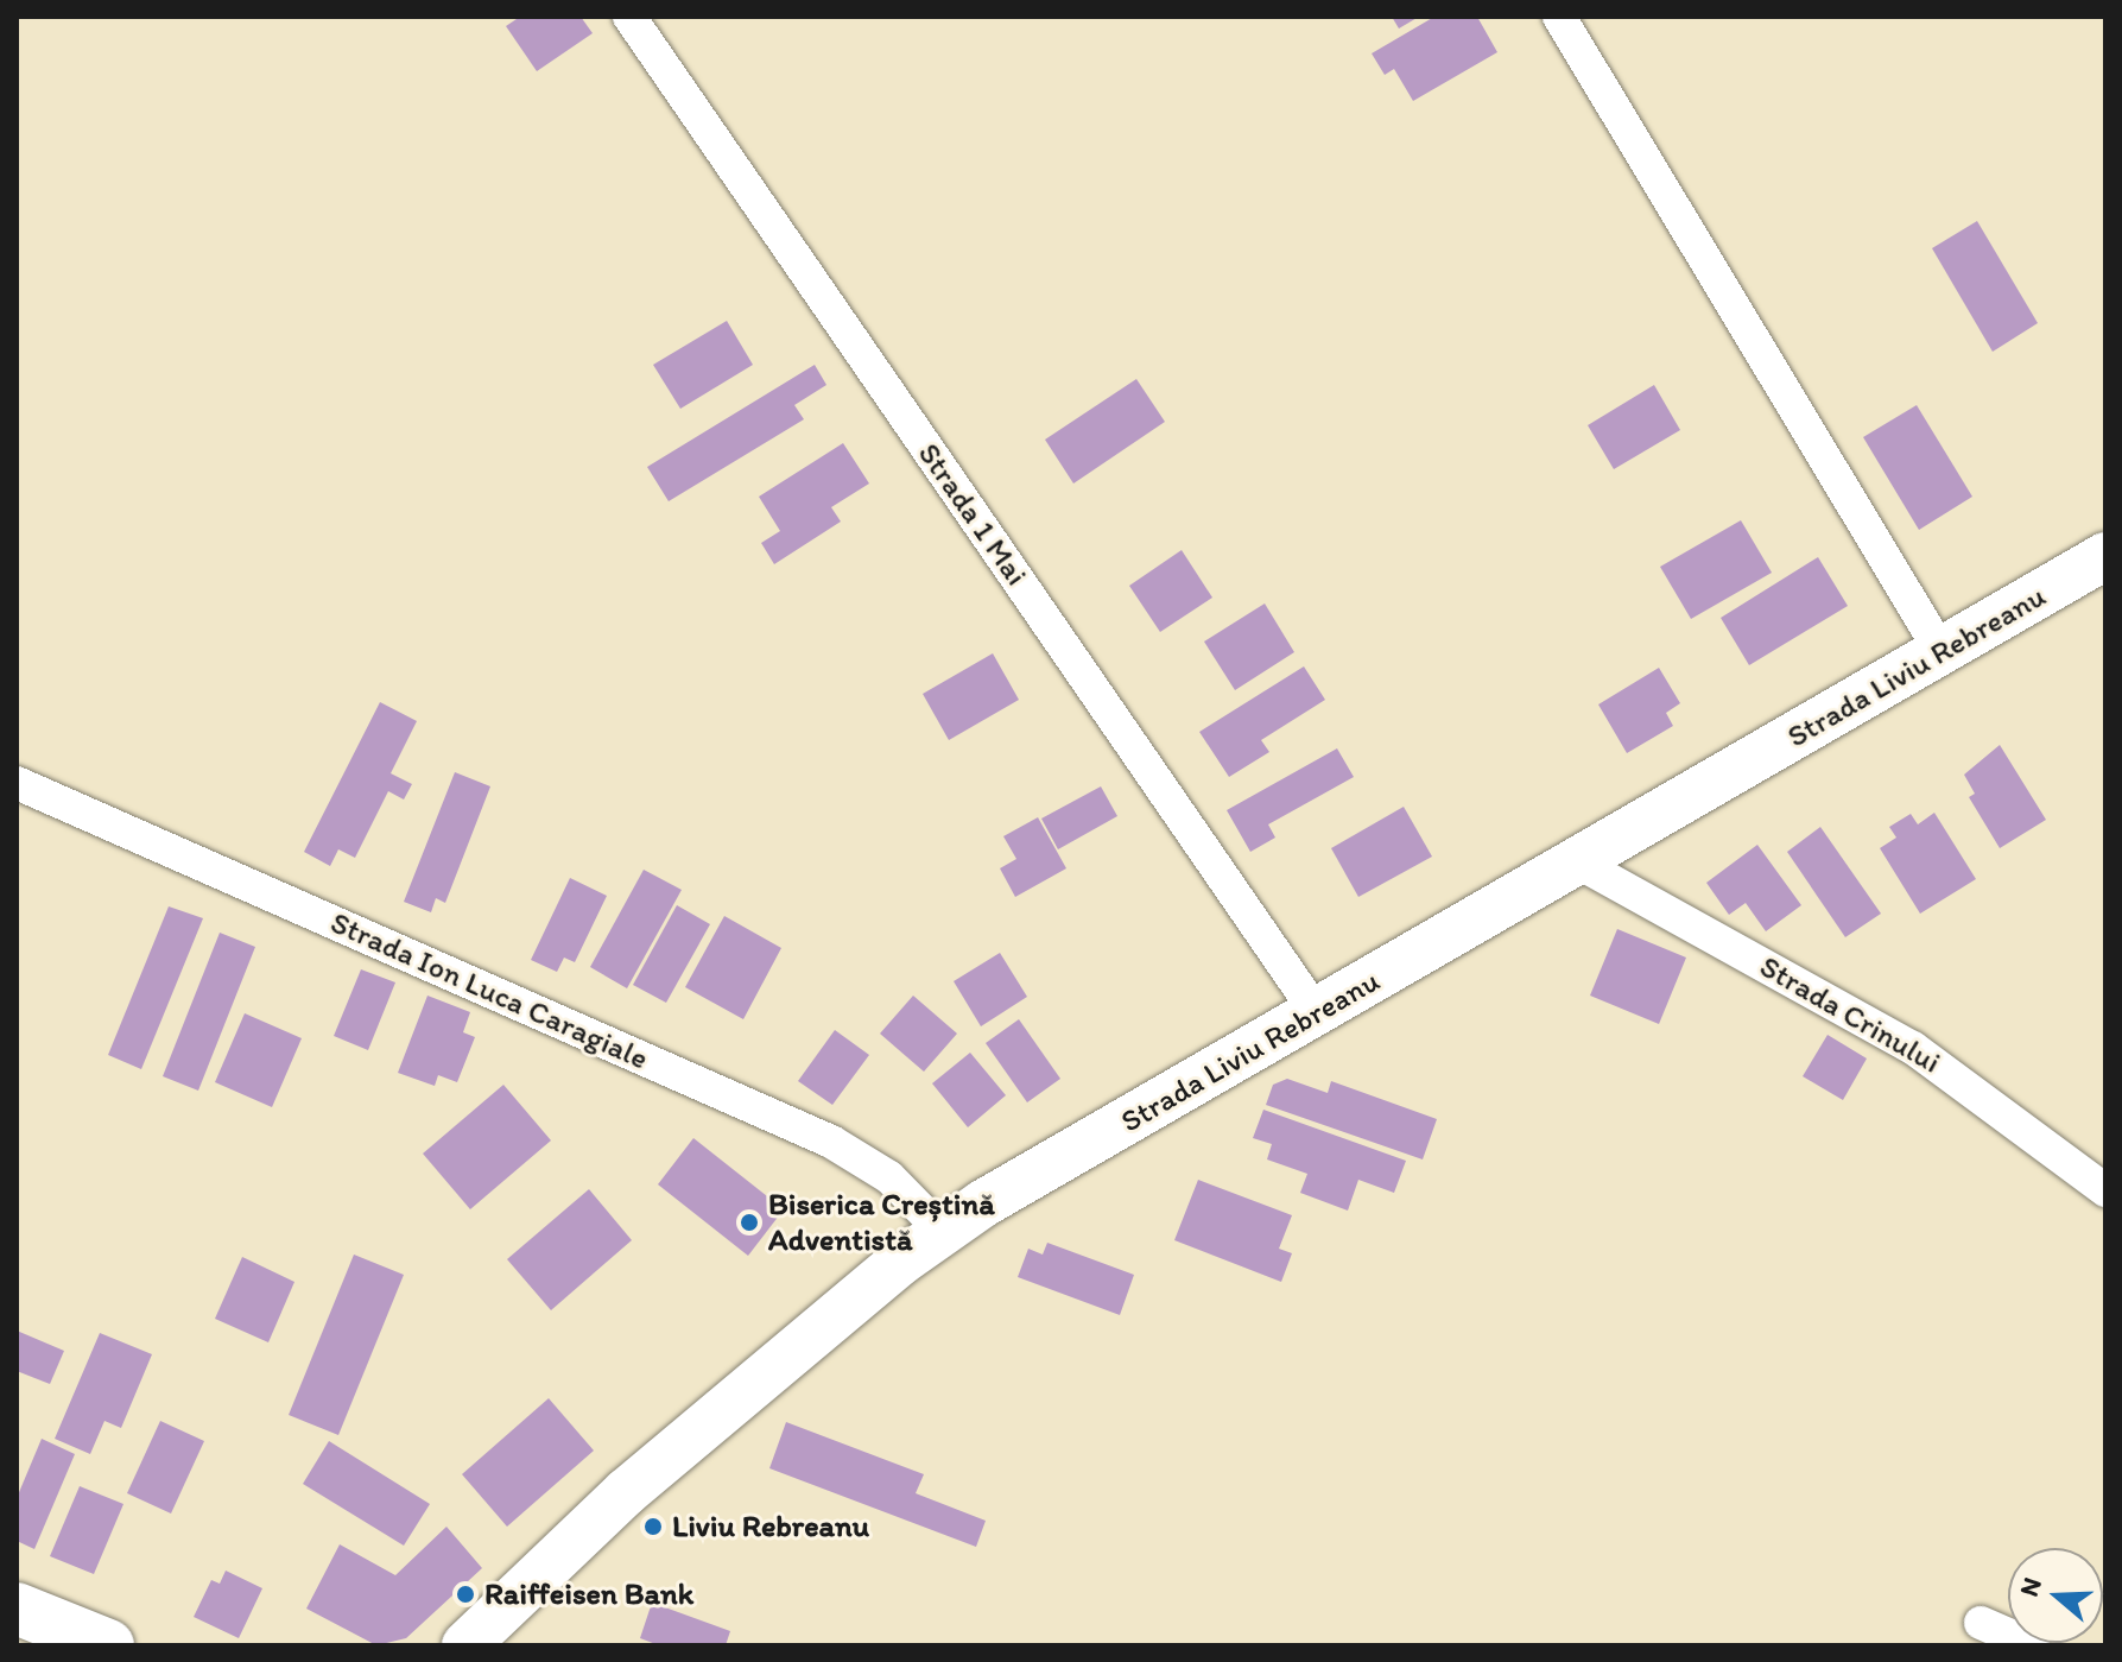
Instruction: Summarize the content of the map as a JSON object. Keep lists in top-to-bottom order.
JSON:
{
  "streets": {
    "main road": ["Strada Liviu Rebreanu"],
    "street": ["Strada 1 Mai", "Strada Ion Luca Caragiale", "Strada Crinului"]
  },
  "crossings": [
    ["Strada 1 Mai", "Strada Liviu Rebreanu"],
    ["Strada Liviu Rebreanu", "Strada Ion Luca Caragiale"],
    ["Strada Liviu Rebreanu", "Strada Crinului"]
  ],
  "places": ["Biserica Creștină Adventistă", "Liviu Rebreanu", "Raiffeisen Bank"],
  "north": "left"
}
